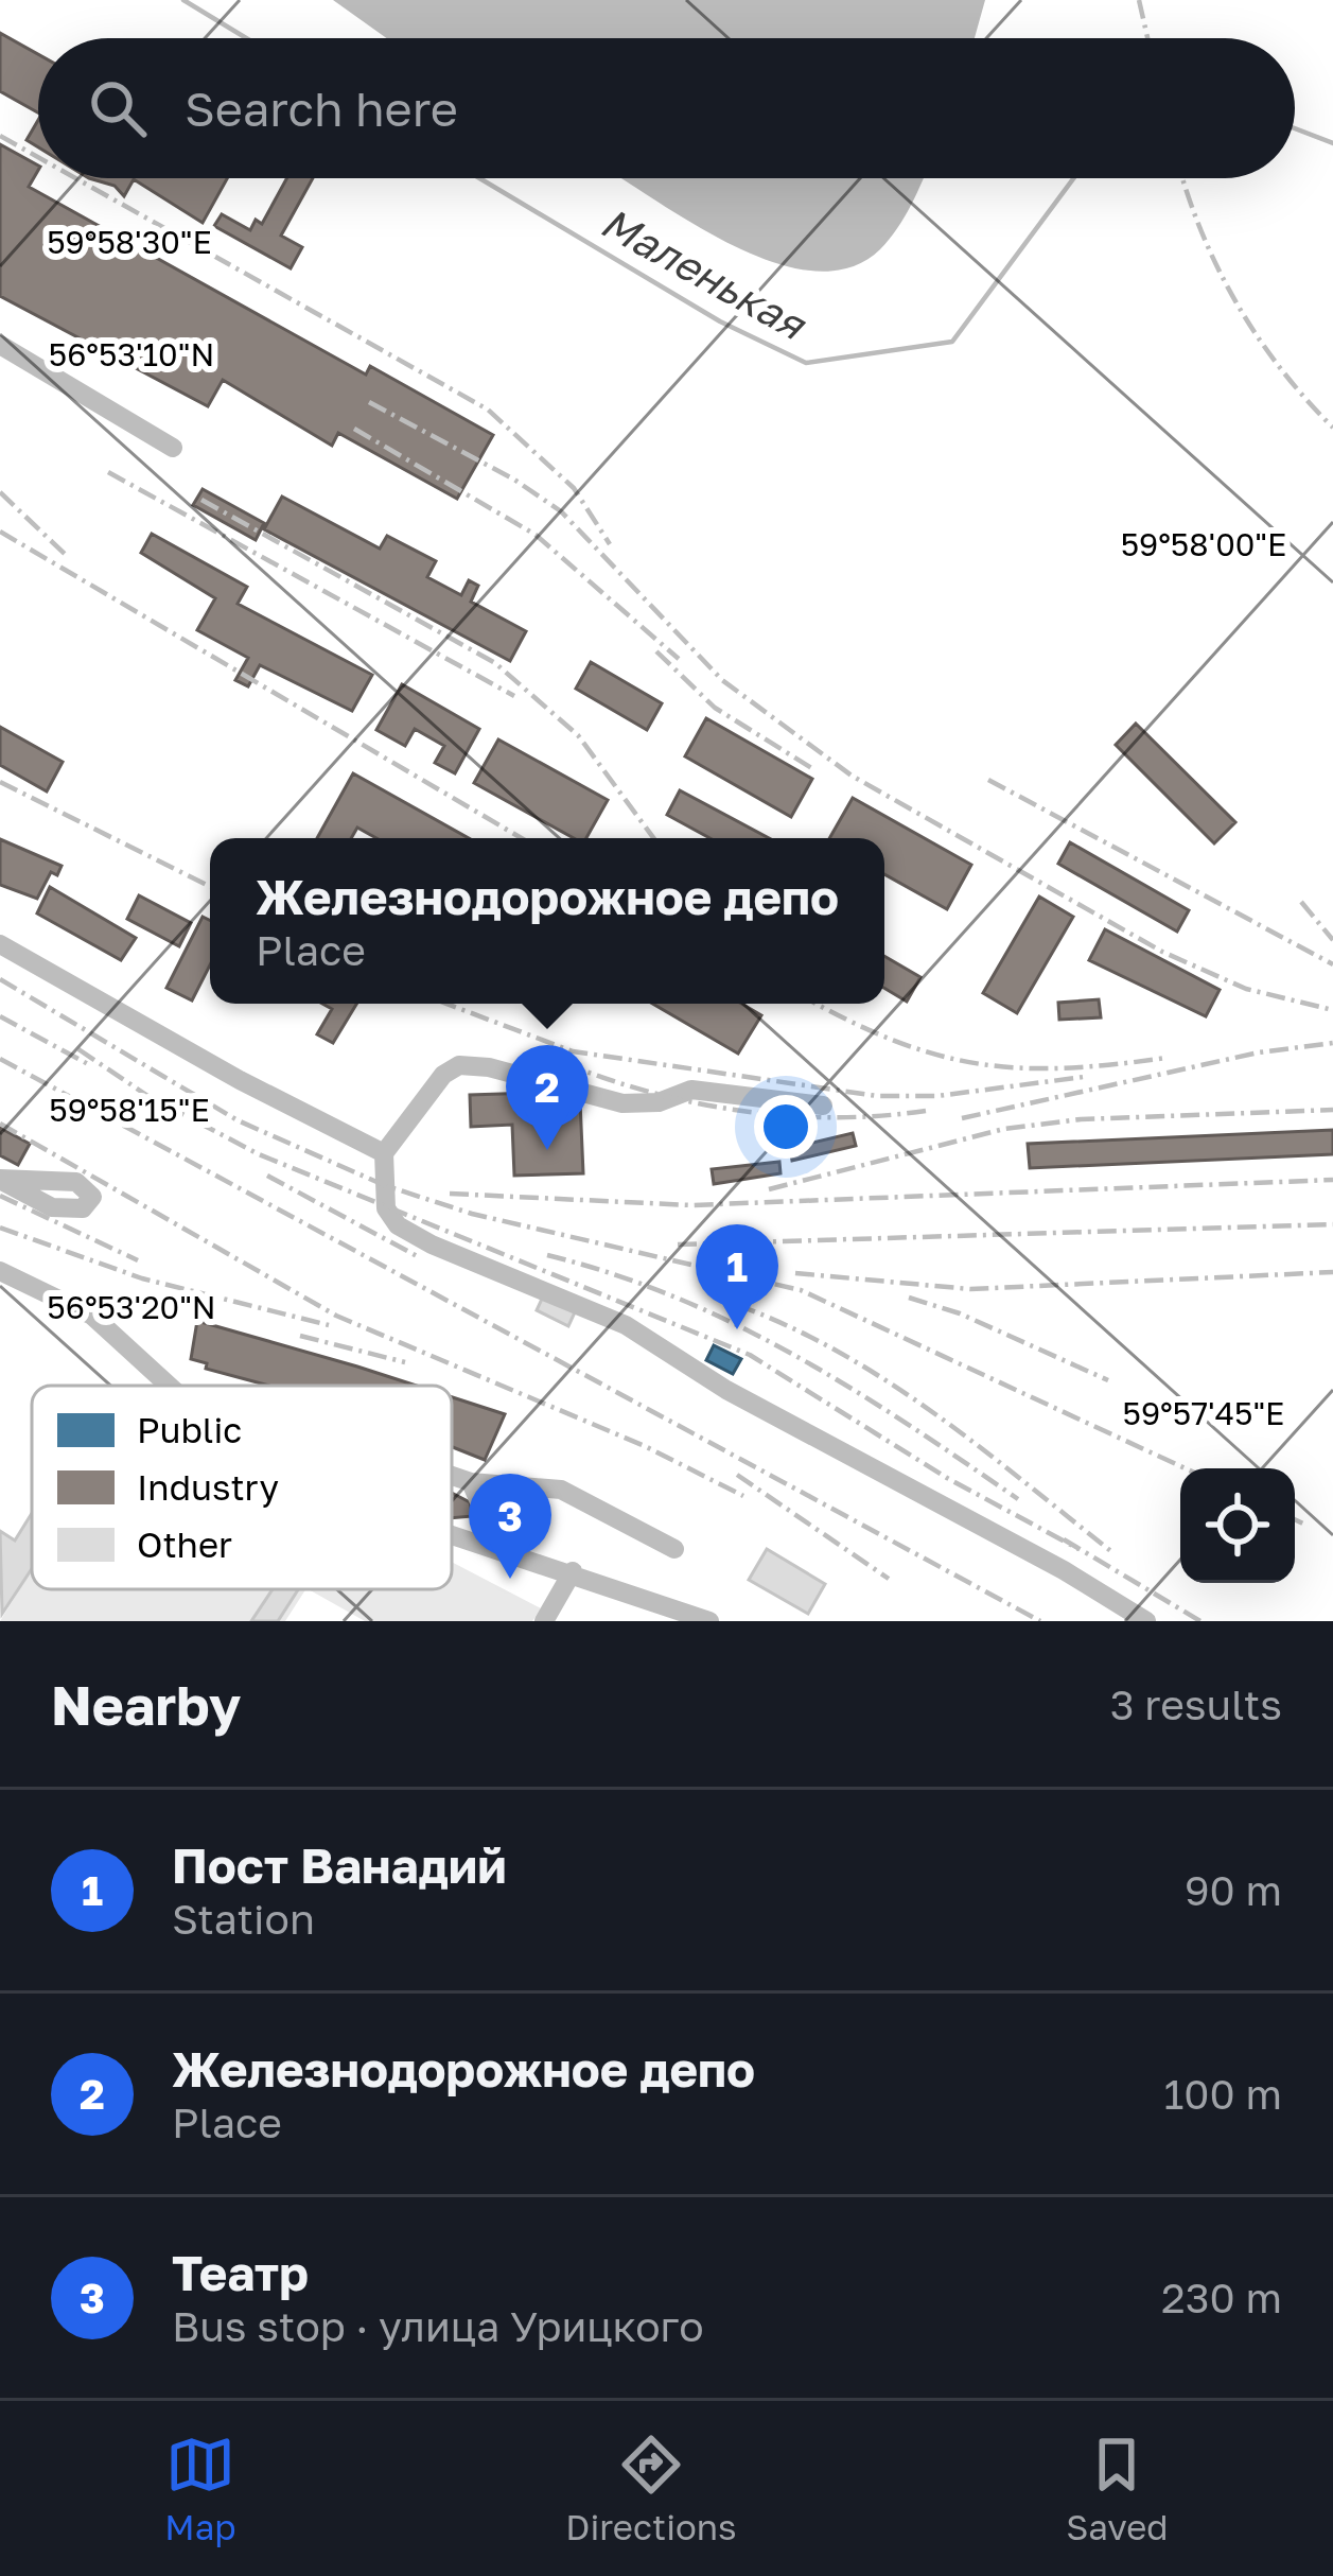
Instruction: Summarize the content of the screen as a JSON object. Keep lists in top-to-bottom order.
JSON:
{
  "water": ["Маленькая"],
  "legend": ["Public", "Industry", "Other"],
  "page": {
    "search": "Search here",
    "popup": ["Железнодорожное депо", "Place"],
    "pins": ["2", "1", "3"],
    "heading": ["Nearby", "3 results"],
    "list": [
      {
        "mark": "1",
        "name": "Пост Ванадий",
        "note": "Station",
        "value": "90 m"
      },
      {
        "mark": "2",
        "name": "Железнодорожное депо",
        "note": "Place",
        "value": "100 m"
      },
      {
        "mark": "3",
        "name": "Театр",
        "note": "Bus stop · улица Урицкого",
        "value": "230 m"
      }
    ],
    "nav": ["Map", "Directions", "Saved"]
  },
  "coordinates": [
    "59°58'30\"E",
    "56°53'10\"N",
    "59°58'00\"E",
    "59°58'15\"E",
    "56°53'20\"N",
    "59°57'45\"E"
  ]
}
